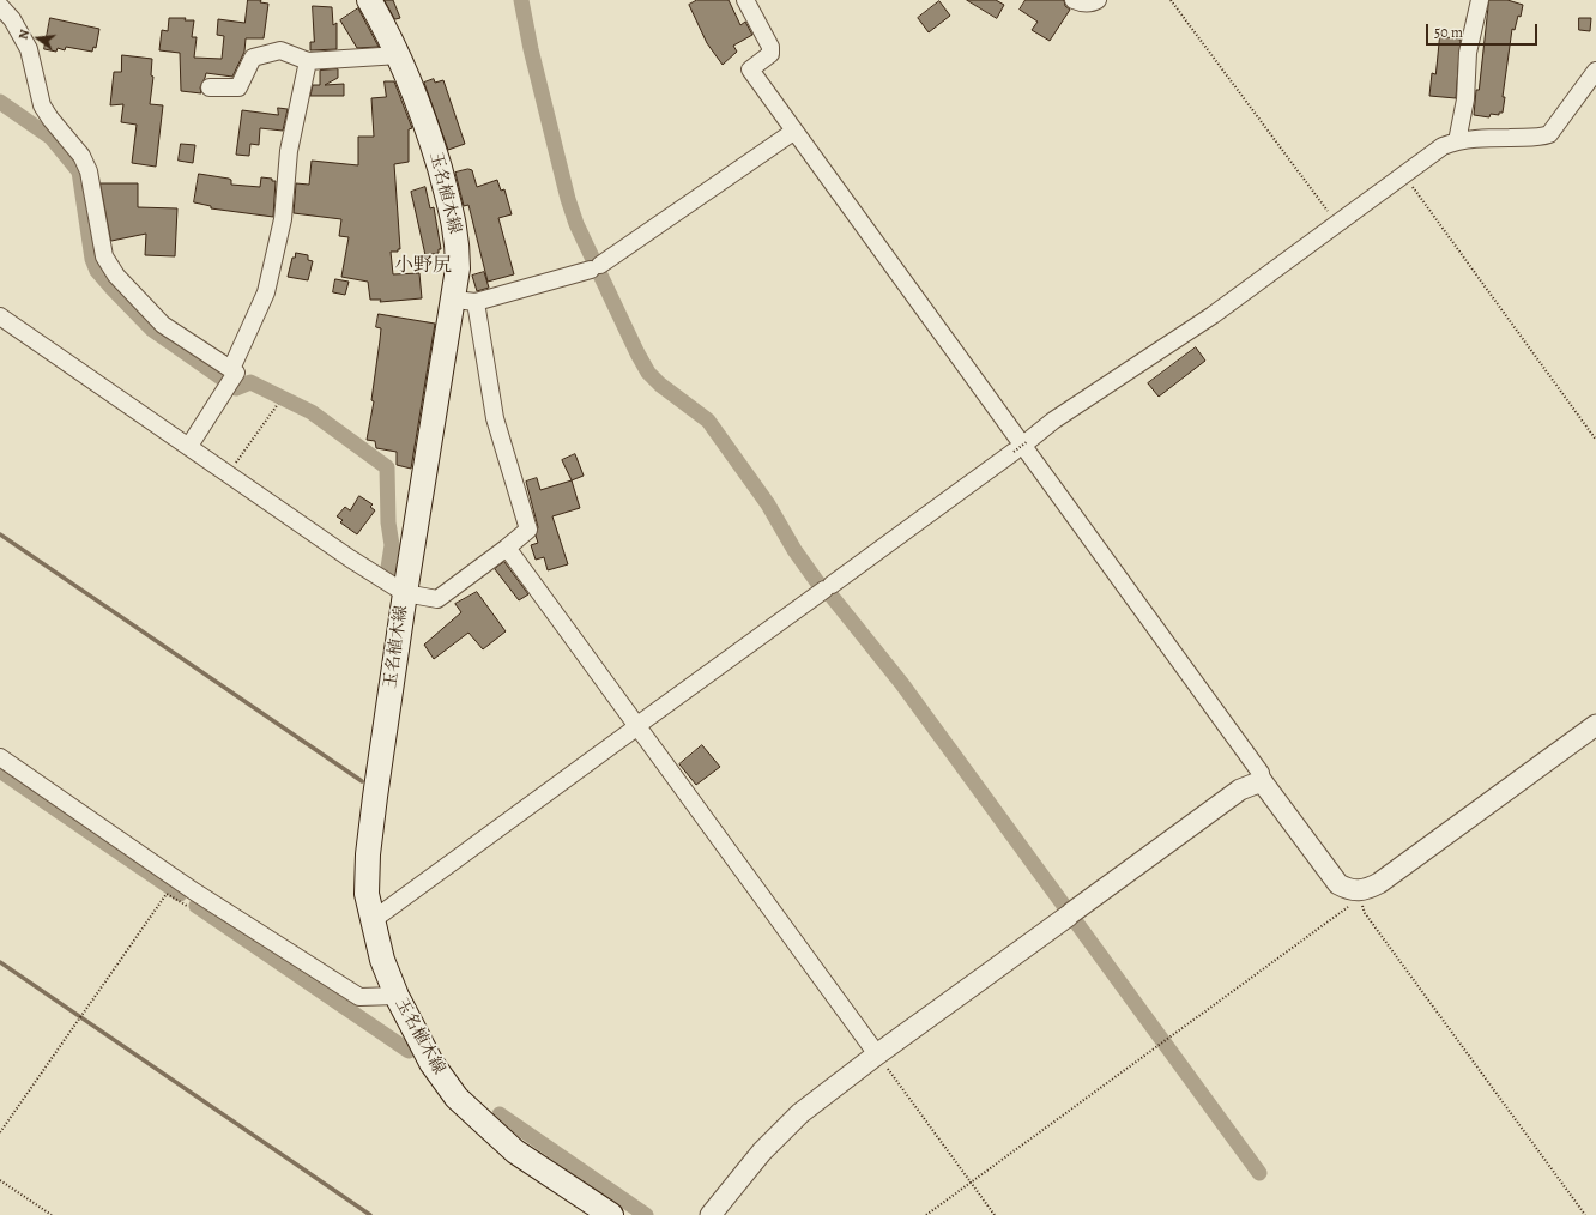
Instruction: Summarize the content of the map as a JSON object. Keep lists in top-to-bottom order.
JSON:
{
  "streets": {
    "main road": ["玉名植木線"]
  },
  "districts": ["小野尻"],
  "scale_bar": "50 m",
  "north": "left"
}
